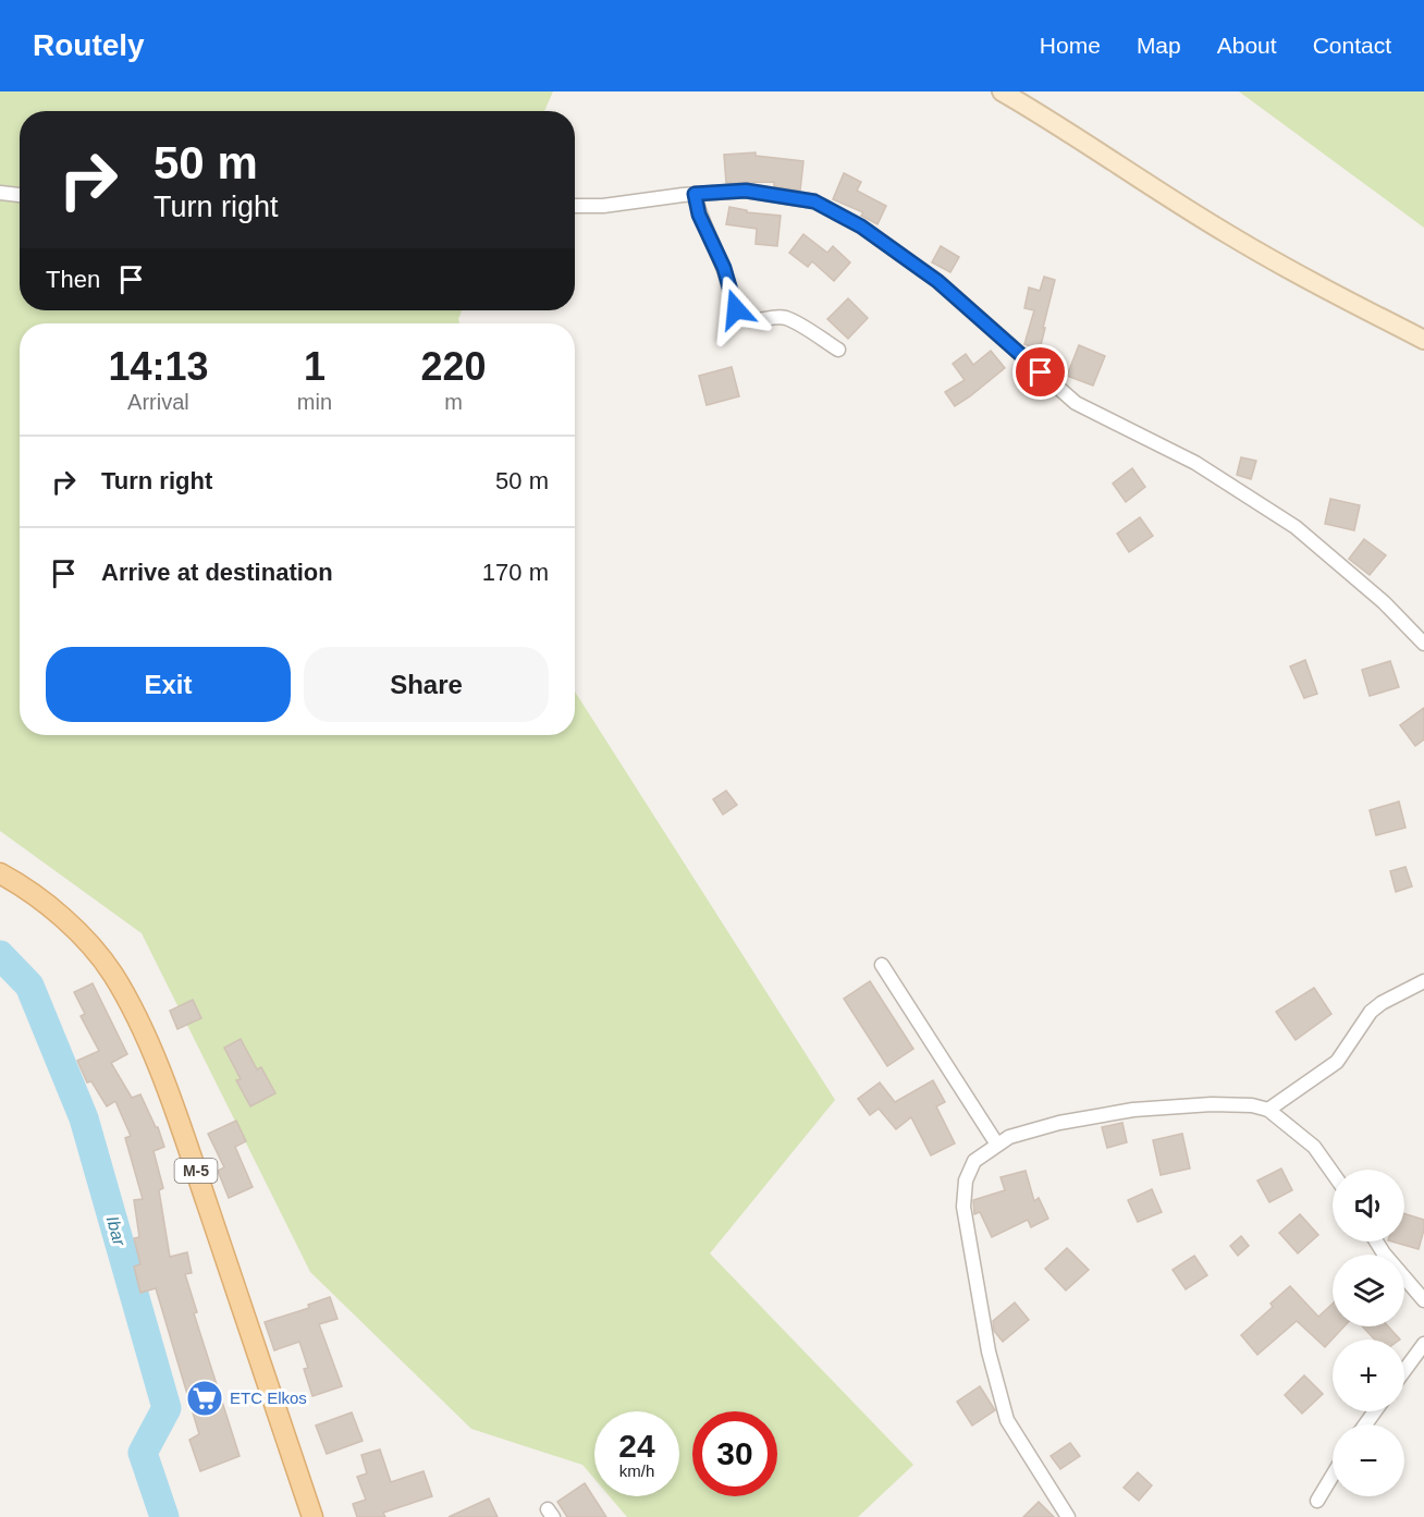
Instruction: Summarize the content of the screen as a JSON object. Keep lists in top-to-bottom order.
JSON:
{
  "streets": {
    "main road": ["M-5"]
  },
  "water": ["Ibar"],
  "places": {
    "supermarket": ["ETC Elkos"]
  },
  "page": {
    "header": "Routely",
    "nav": [
      "Home",
      "Map",
      "About",
      "Contact"
    ],
    "turn": ["50 m", "Turn right"],
    "then": "Then",
    "eta": [
      "14:13",
      "Arrival",
      "1",
      "min",
      "220",
      "m"
    ],
    "list": [
      {
        "name": "Turn right",
        "value": "50 m"
      },
      {
        "name": "Arrive at destination",
        "value": "170 m"
      }
    ],
    "buttons": ["Exit", "Share"],
    "map_buttons": ["+", "−"],
    "speed": "24 km/h",
    "limit": "30"
  }
}
